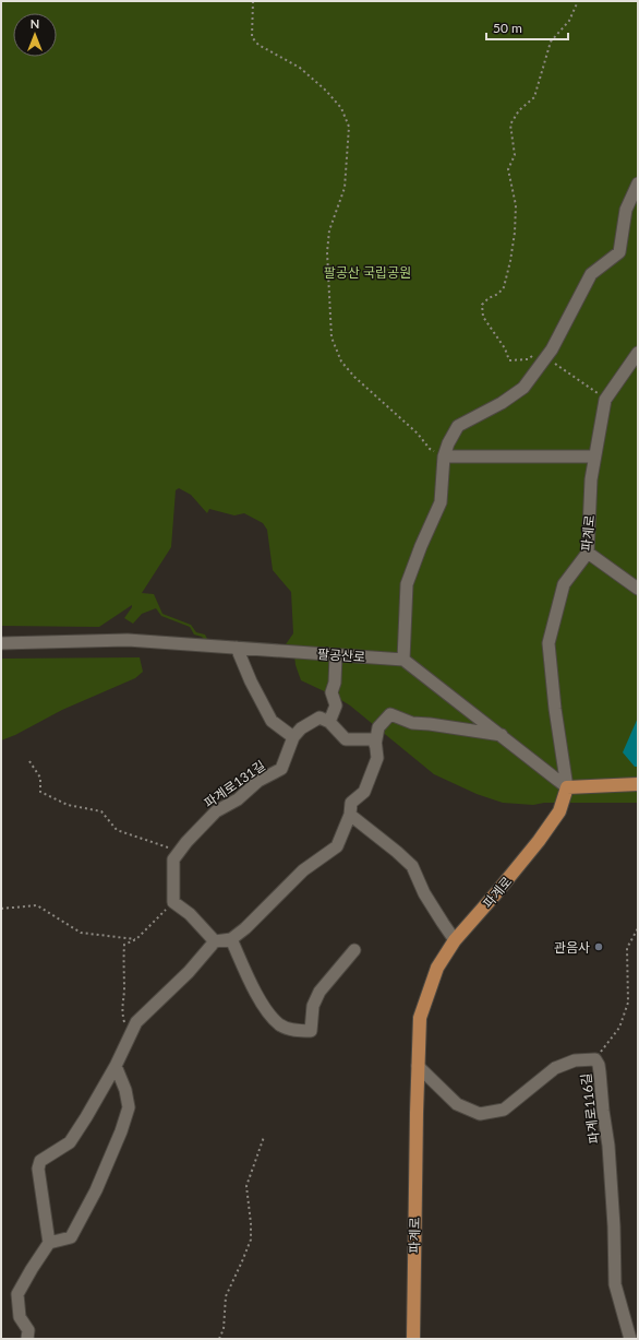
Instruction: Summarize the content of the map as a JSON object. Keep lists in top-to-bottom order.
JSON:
{
  "streets": {
    "main road": ["파계로"],
    "street": ["팔공산로", "파계로131길", "파계로116길"]
  },
  "crossings": [
    ["파계로", "파계로116길"]
  ],
  "parks": ["팔공산 국립공원"],
  "places": ["관음사"],
  "scale_bar": "50 m",
  "north": "top"
}
